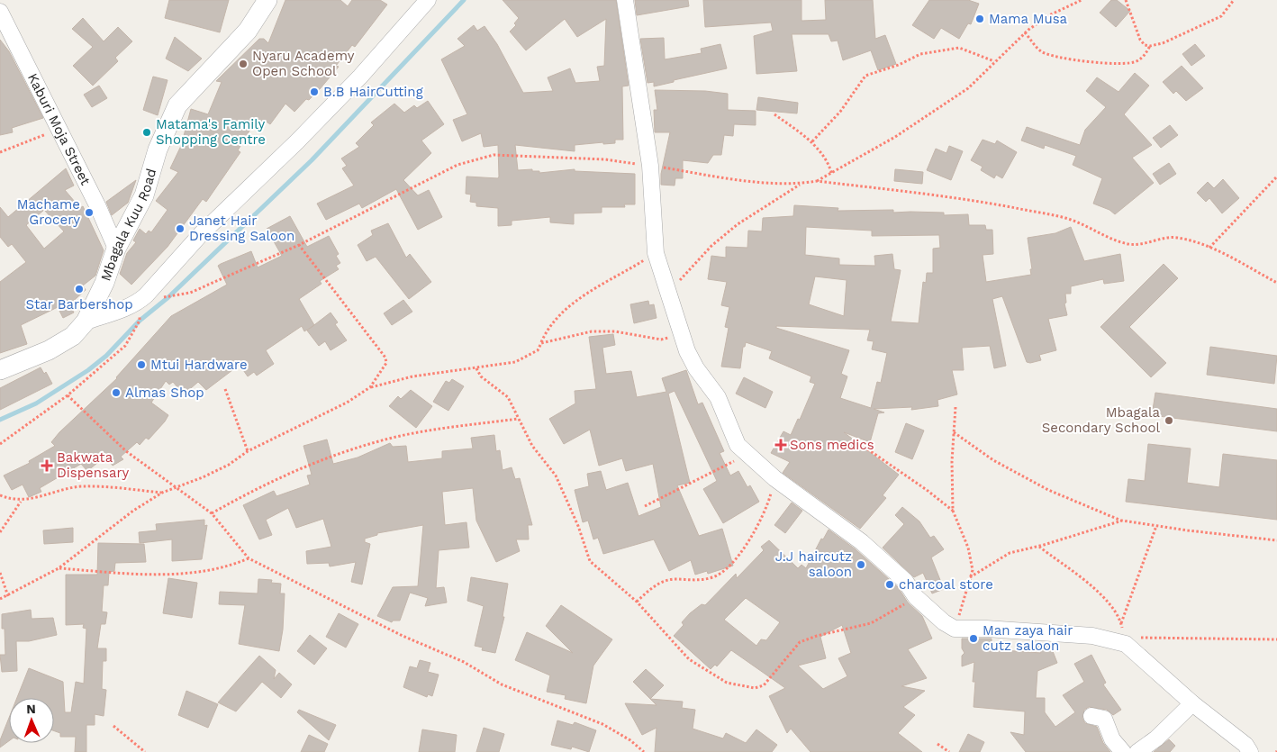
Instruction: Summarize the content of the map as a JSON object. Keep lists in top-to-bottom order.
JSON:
{
  "streets": {
    "street": ["Kaburi Moja Street", "Mbagala Kuu Road"]
  },
  "crossings": [
    ["Kaburi Moja Street", "Mbagala Kuu Road"]
  ],
  "places": {
    "other": [
      "Mama Musa",
      "Nyaru Academy Open School",
      "B.B HairCutting",
      "Matama's Family Shopping Centre",
      "Machame Grocery",
      "Janet Hair Dressing Saloon",
      "Star Barbershop",
      "Mtui Hardware",
      "Almas Shop",
      "Mbagala Secondary School",
      "J.J haircutz saloon",
      "charcoal store",
      "Man zaya hair cutz saloon"
    ],
    "health": ["Sons medics", "Bakwata Dispensary"]
  },
  "north": "top"
}
